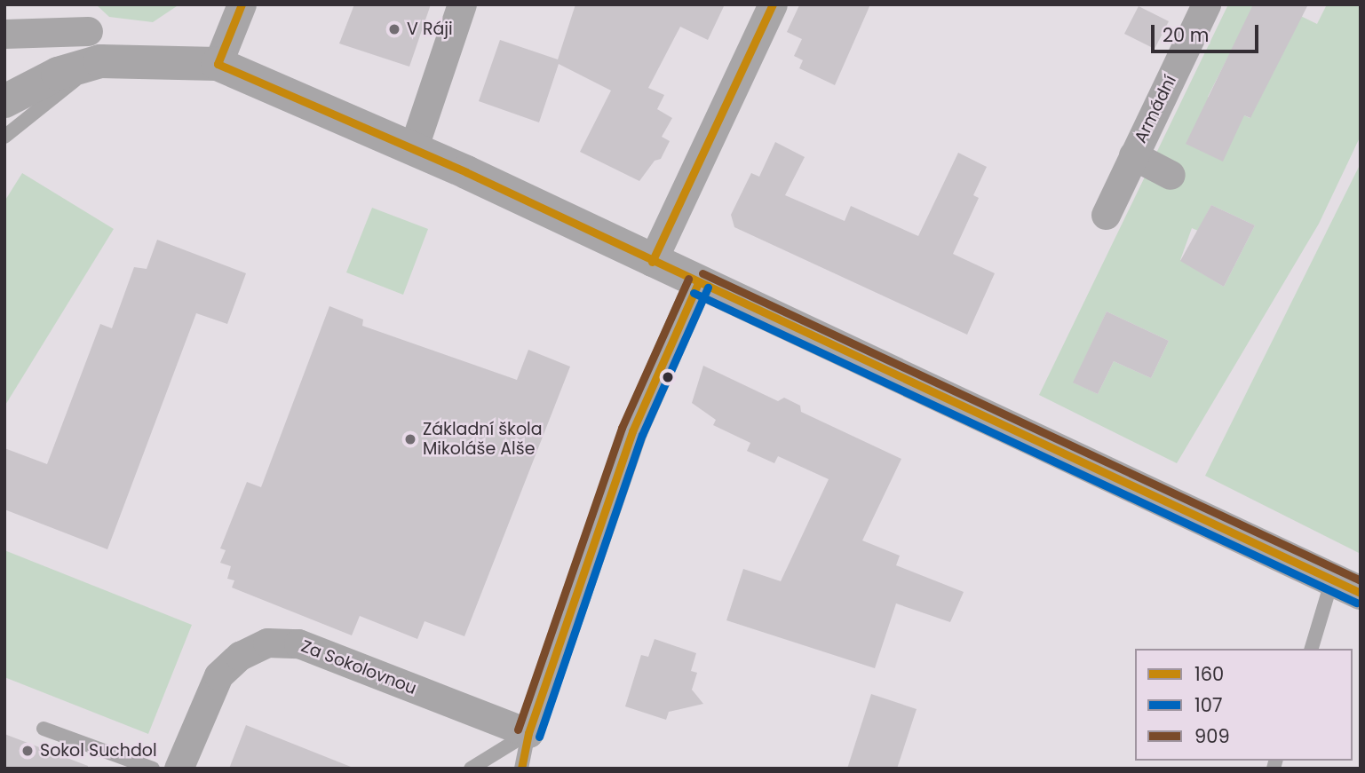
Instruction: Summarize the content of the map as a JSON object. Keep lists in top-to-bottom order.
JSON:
{
  "streets": {
    "street": ["Armádní", "Za Sokolovnou"]
  },
  "places": ["V Ráji", "Základní škola Mikoláše Alše", "Sokol Suchdol"],
  "lines": ["transit line 160", "transit line 909", "transit line 107"],
  "legend": ["160", "107", "909"],
  "scale_bar": "20 m"
}
